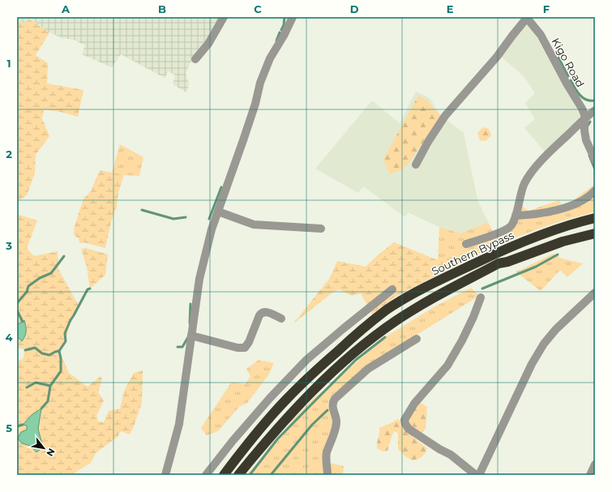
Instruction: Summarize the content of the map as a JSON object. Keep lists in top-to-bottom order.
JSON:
{
  "streets": {
    "highway": ["Southern Bypass"],
    "street": ["Kigo Road"]
  },
  "north": "bottom right",
  "grid": {
    "columns": [
      "A",
      "B",
      "C",
      "D",
      "E",
      "F"
    ],
    "rows": [
      "1",
      "2",
      "3",
      "4",
      "5"
    ]
  }
}
